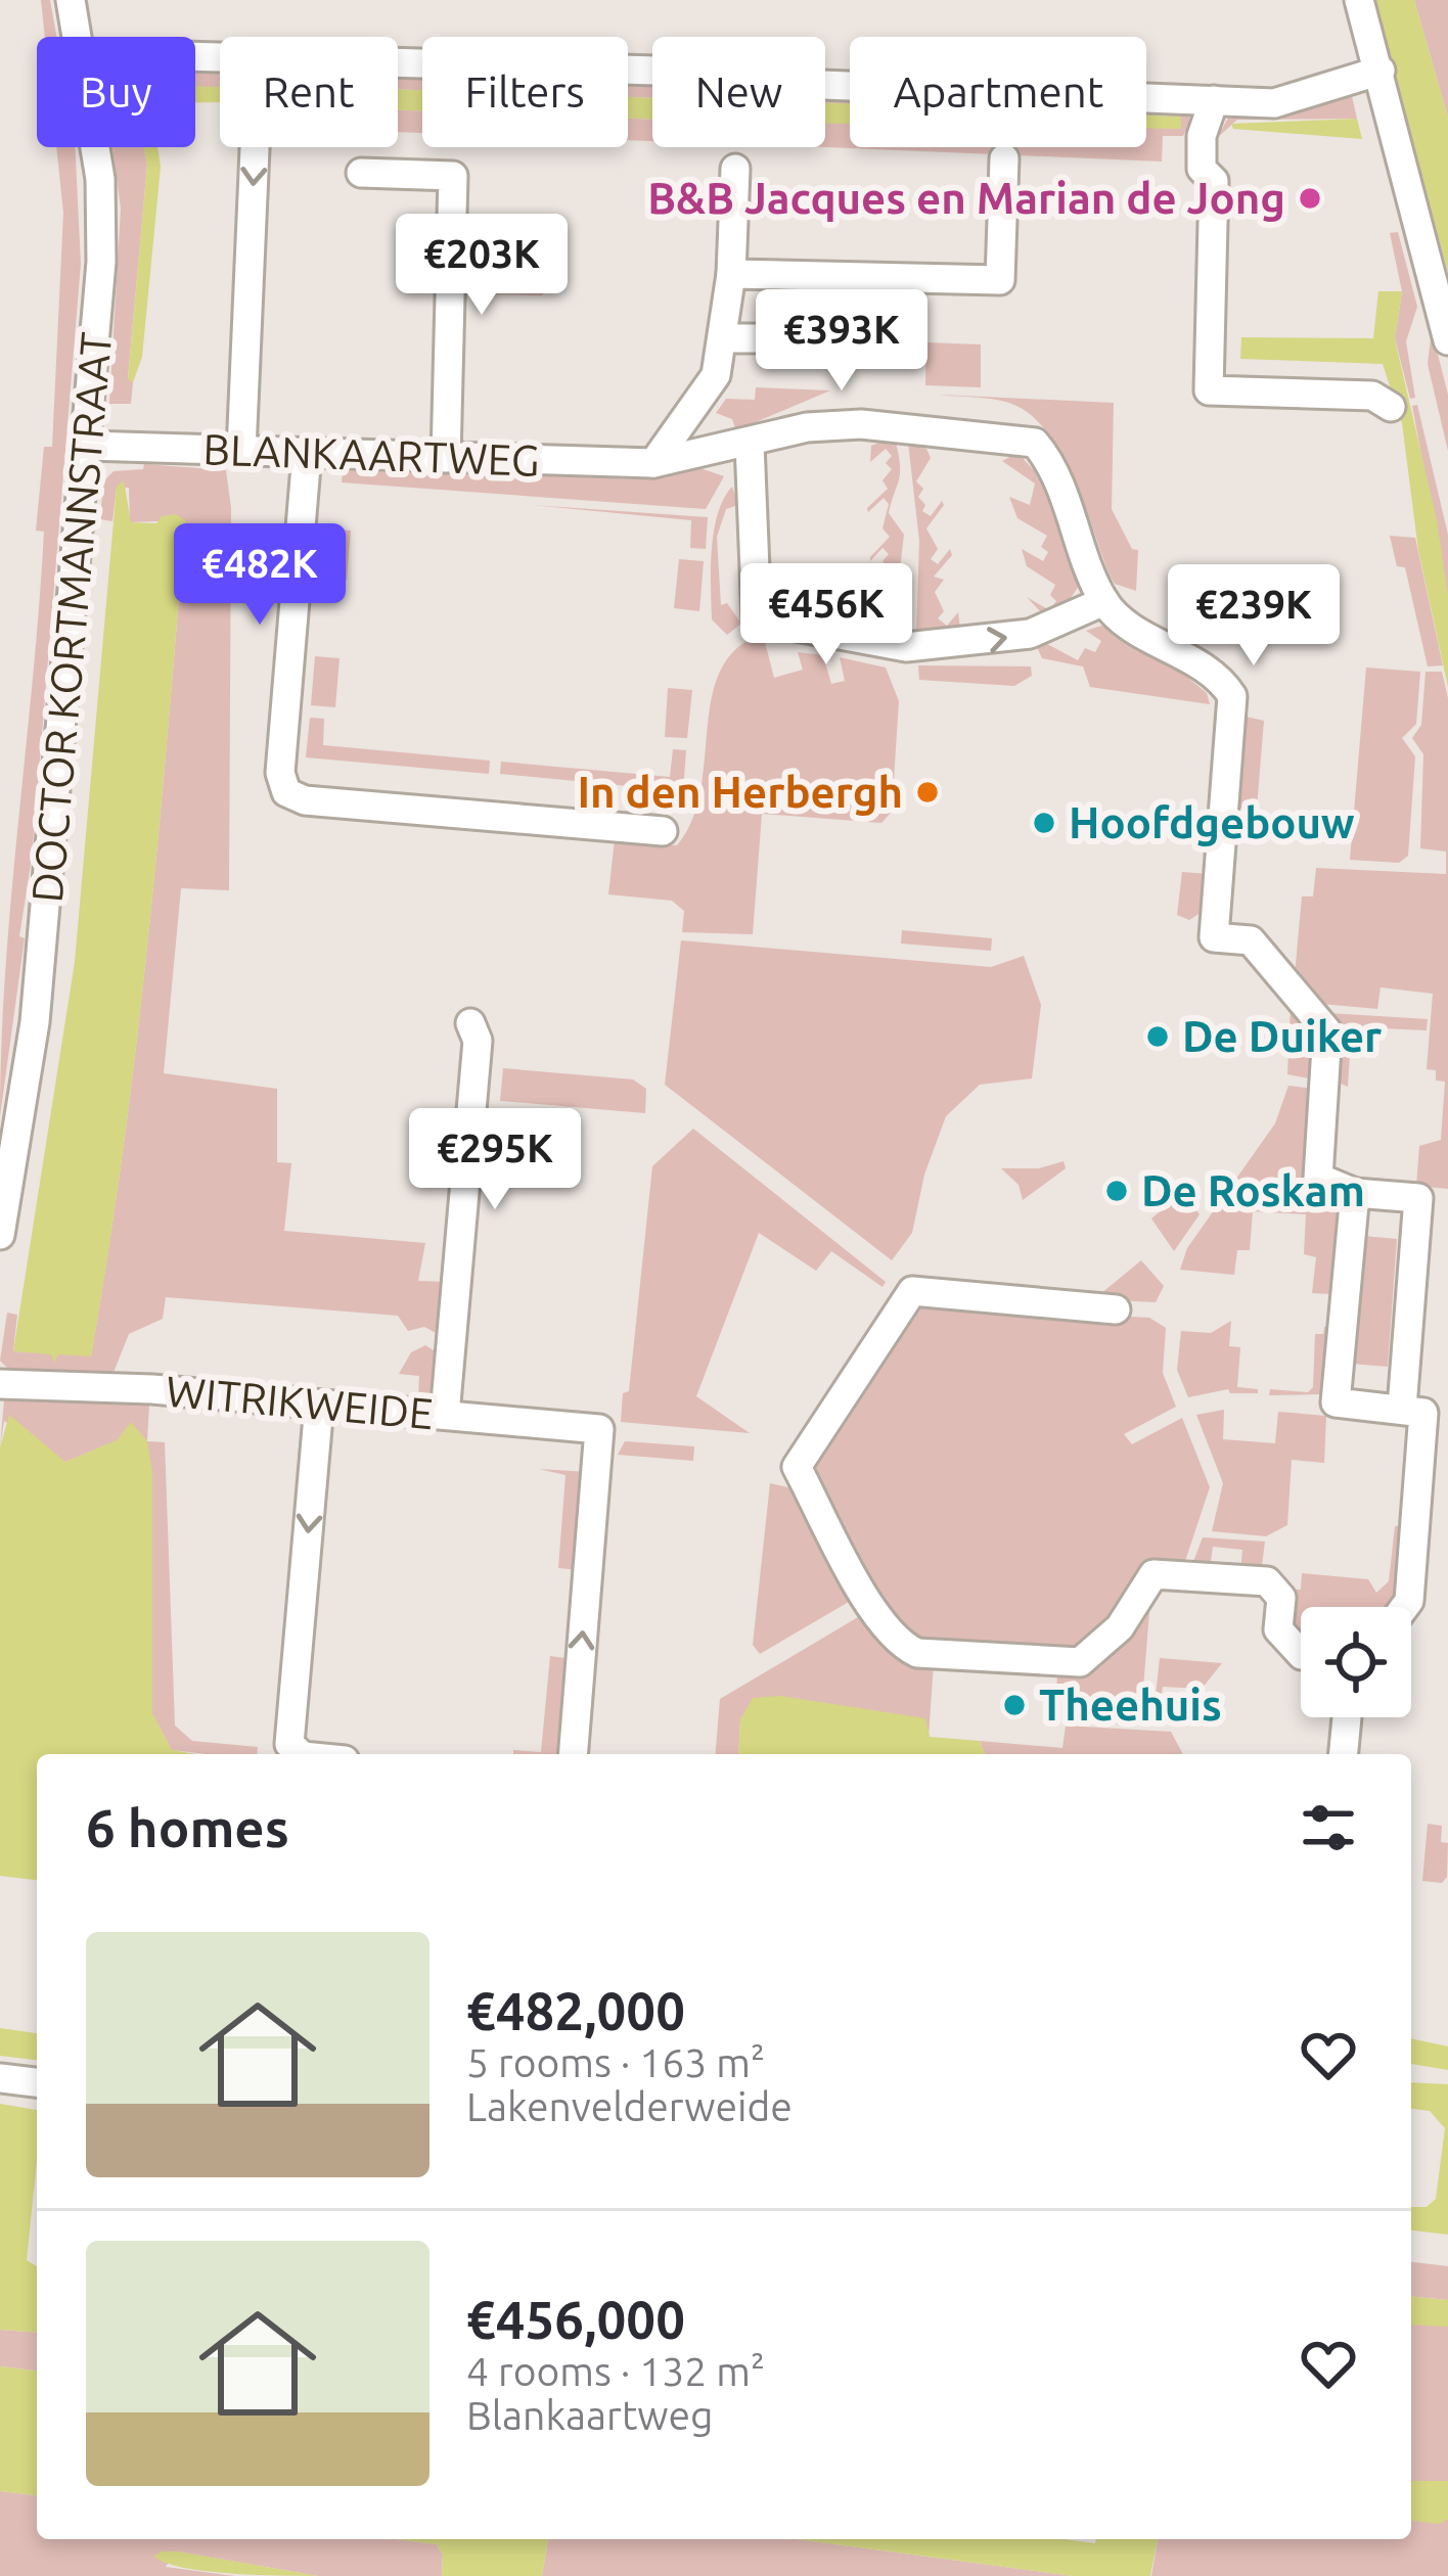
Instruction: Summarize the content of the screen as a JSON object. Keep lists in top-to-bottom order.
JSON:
{
  "streets": {
    "street": ["BLANKAARTWEG", "DOCTOR KORTMANNSTRAAT", "WITRIKWEIDE"]
  },
  "crossings": [
    ["BLANKAARTWEG", "DOCTOR KORTMANNSTRAAT"]
  ],
  "places": [
    "B&B Jacques en Marian de Jong",
    "In den Herbergh",
    "Hoofdgebouw",
    "De Duiker",
    "De Roskam",
    "Theehuis"
  ],
  "page": {
    "chip": [
      "Buy",
      "Rent",
      "Filters",
      "New",
      "Apartment"
    ],
    "price": [
      "€203K",
      "€393K",
      "€482K",
      "€456K",
      "€239K",
      "€295K"
    ],
    "heading": "6 homes",
    "list": [
      {
        "name": "€482,000",
        "note": "5 rooms · 163 m² · Lakenvelderweide"
      },
      {
        "name": "€456,000",
        "note": "4 rooms · 132 m² · Blankaartweg"
      }
    ]
  }
}
